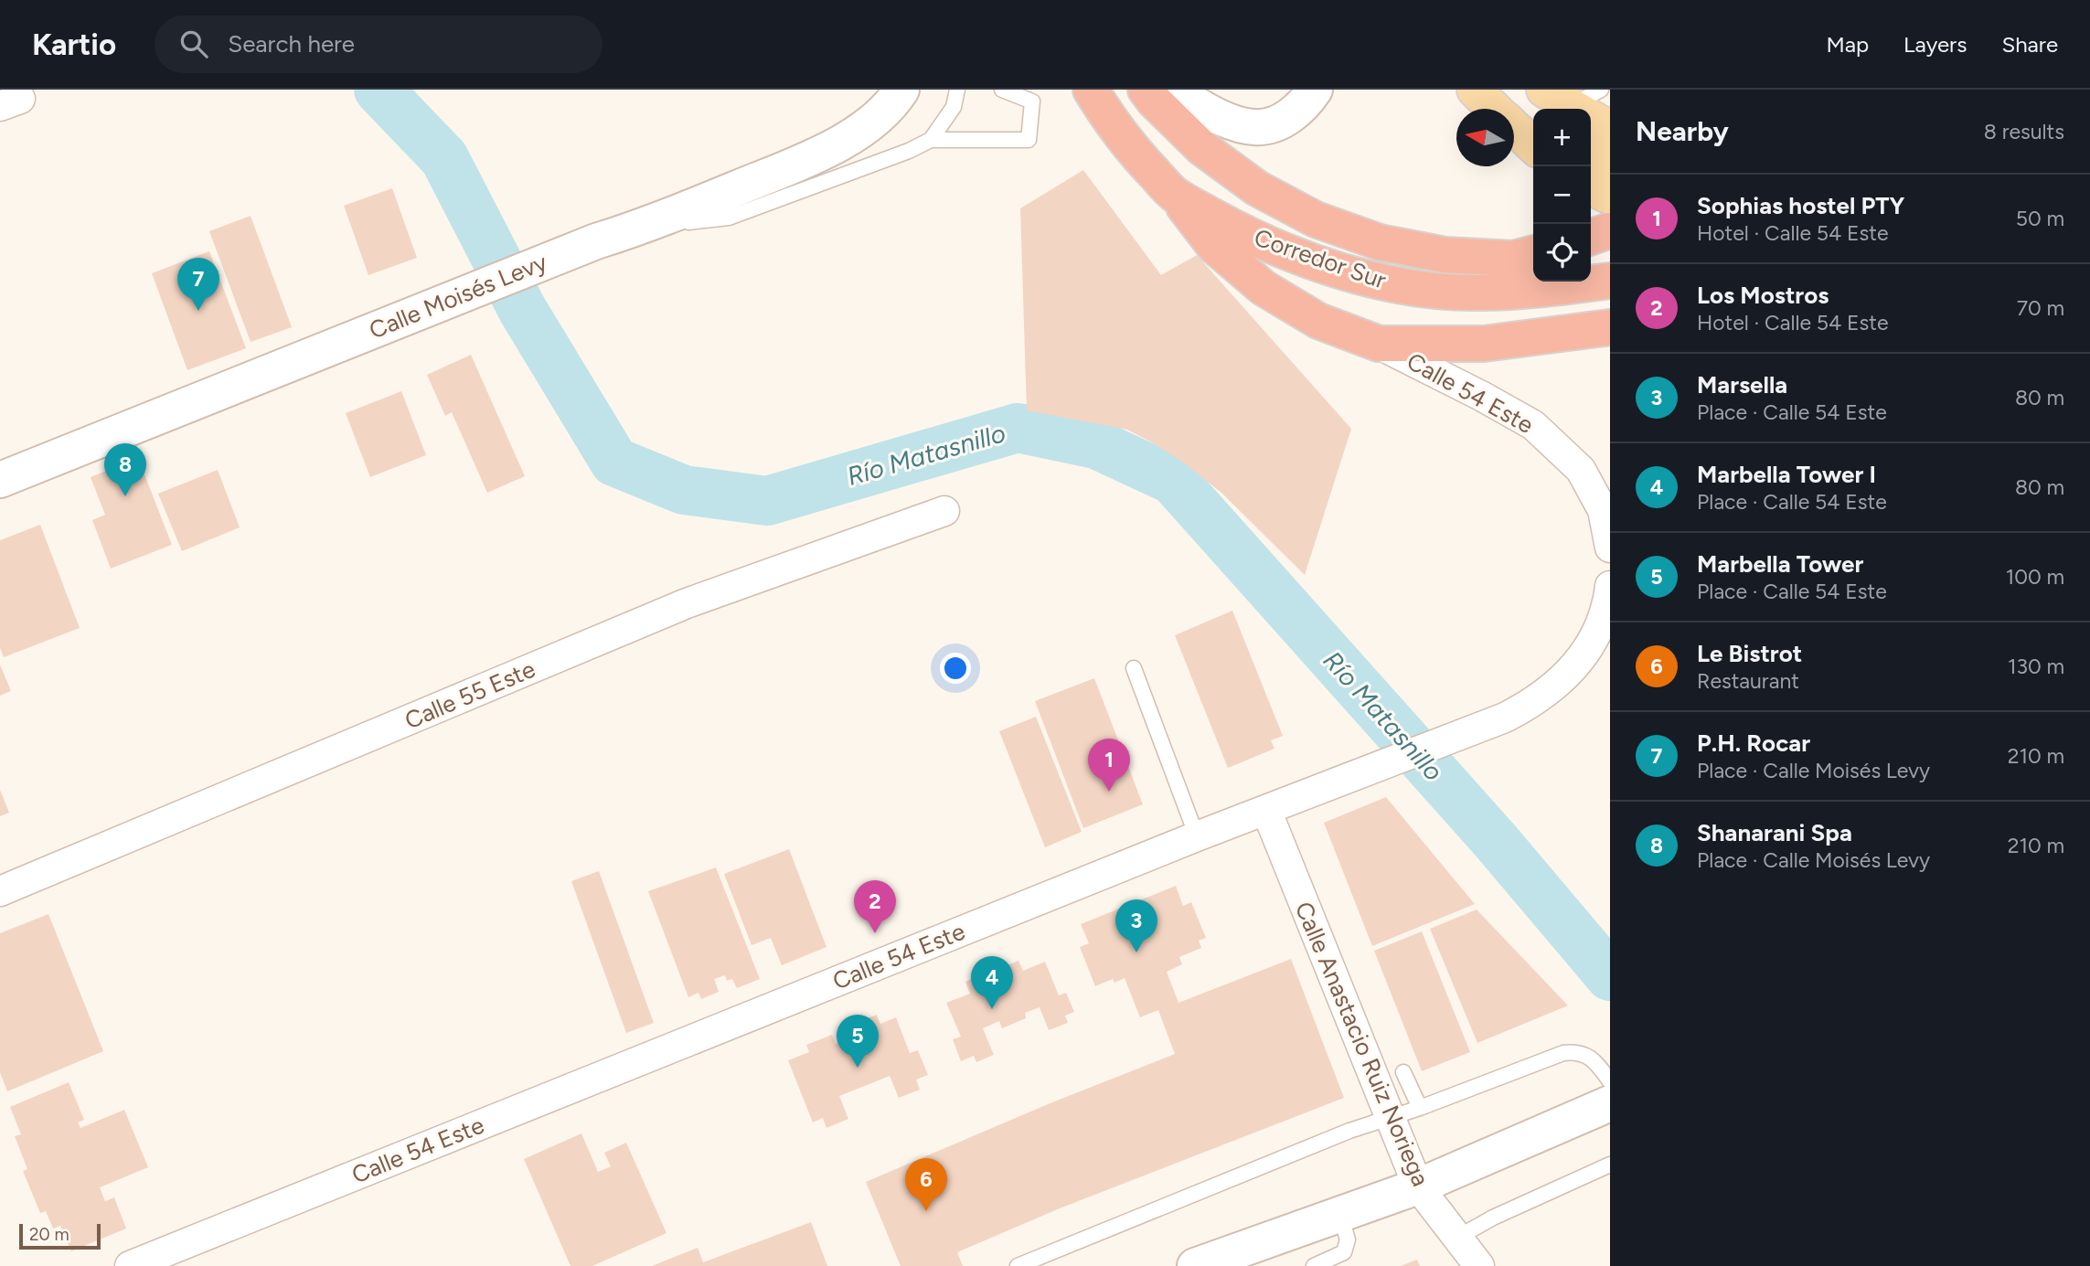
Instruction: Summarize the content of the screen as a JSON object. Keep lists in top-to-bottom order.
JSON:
{
  "streets": {
    "highway": ["Corredor Sur"],
    "street": [
      "Calle Moisés Levy",
      "Calle 54 Este",
      "Calle 55 Este",
      "Calle Anastacio Ruiz Noriega"
    ]
  },
  "crossings": [
    ["Calle 54 Este", "Calle Anastacio Ruiz Noriega"]
  ],
  "water": ["Río Matasnillo"],
  "scale_bar": "20 m",
  "north": "left",
  "page": {
    "header": "Kartio",
    "search": "Search here",
    "nav": ["Map", "Layers", "Share"],
    "heading": ["Nearby", "8 results"],
    "map_buttons": ["+", "−"],
    "list": [
      {
        "mark": "1",
        "name": "Sophias hostel PTY",
        "note": "Hotel · Calle 54 Este",
        "value": "50 m"
      },
      {
        "mark": "2",
        "name": "Los Mostros",
        "note": "Hotel · Calle 54 Este",
        "value": "70 m"
      },
      {
        "mark": "3",
        "name": "Marsella",
        "note": "Place · Calle 54 Este",
        "value": "80 m"
      },
      {
        "mark": "4",
        "name": "Marbella Tower I",
        "note": "Place · Calle 54 Este",
        "value": "80 m"
      },
      {
        "mark": "5",
        "name": "Marbella Tower",
        "note": "Place · Calle 54 Este",
        "value": "100 m"
      },
      {
        "mark": "6",
        "name": "Le Bistrot",
        "note": "Restaurant",
        "value": "130 m"
      },
      {
        "mark": "7",
        "name": "P.H. Rocar",
        "note": "Place · Calle Moisés Levy",
        "value": "210 m"
      },
      {
        "mark": "8",
        "name": "Shanarani Spa",
        "note": "Place · Calle Moisés Levy",
        "value": "210 m"
      }
    ],
    "pins": [
      "7",
      "8",
      "1",
      "2",
      "3",
      "4",
      "5",
      "6"
    ],
    "scale": "20 m"
  }
}
